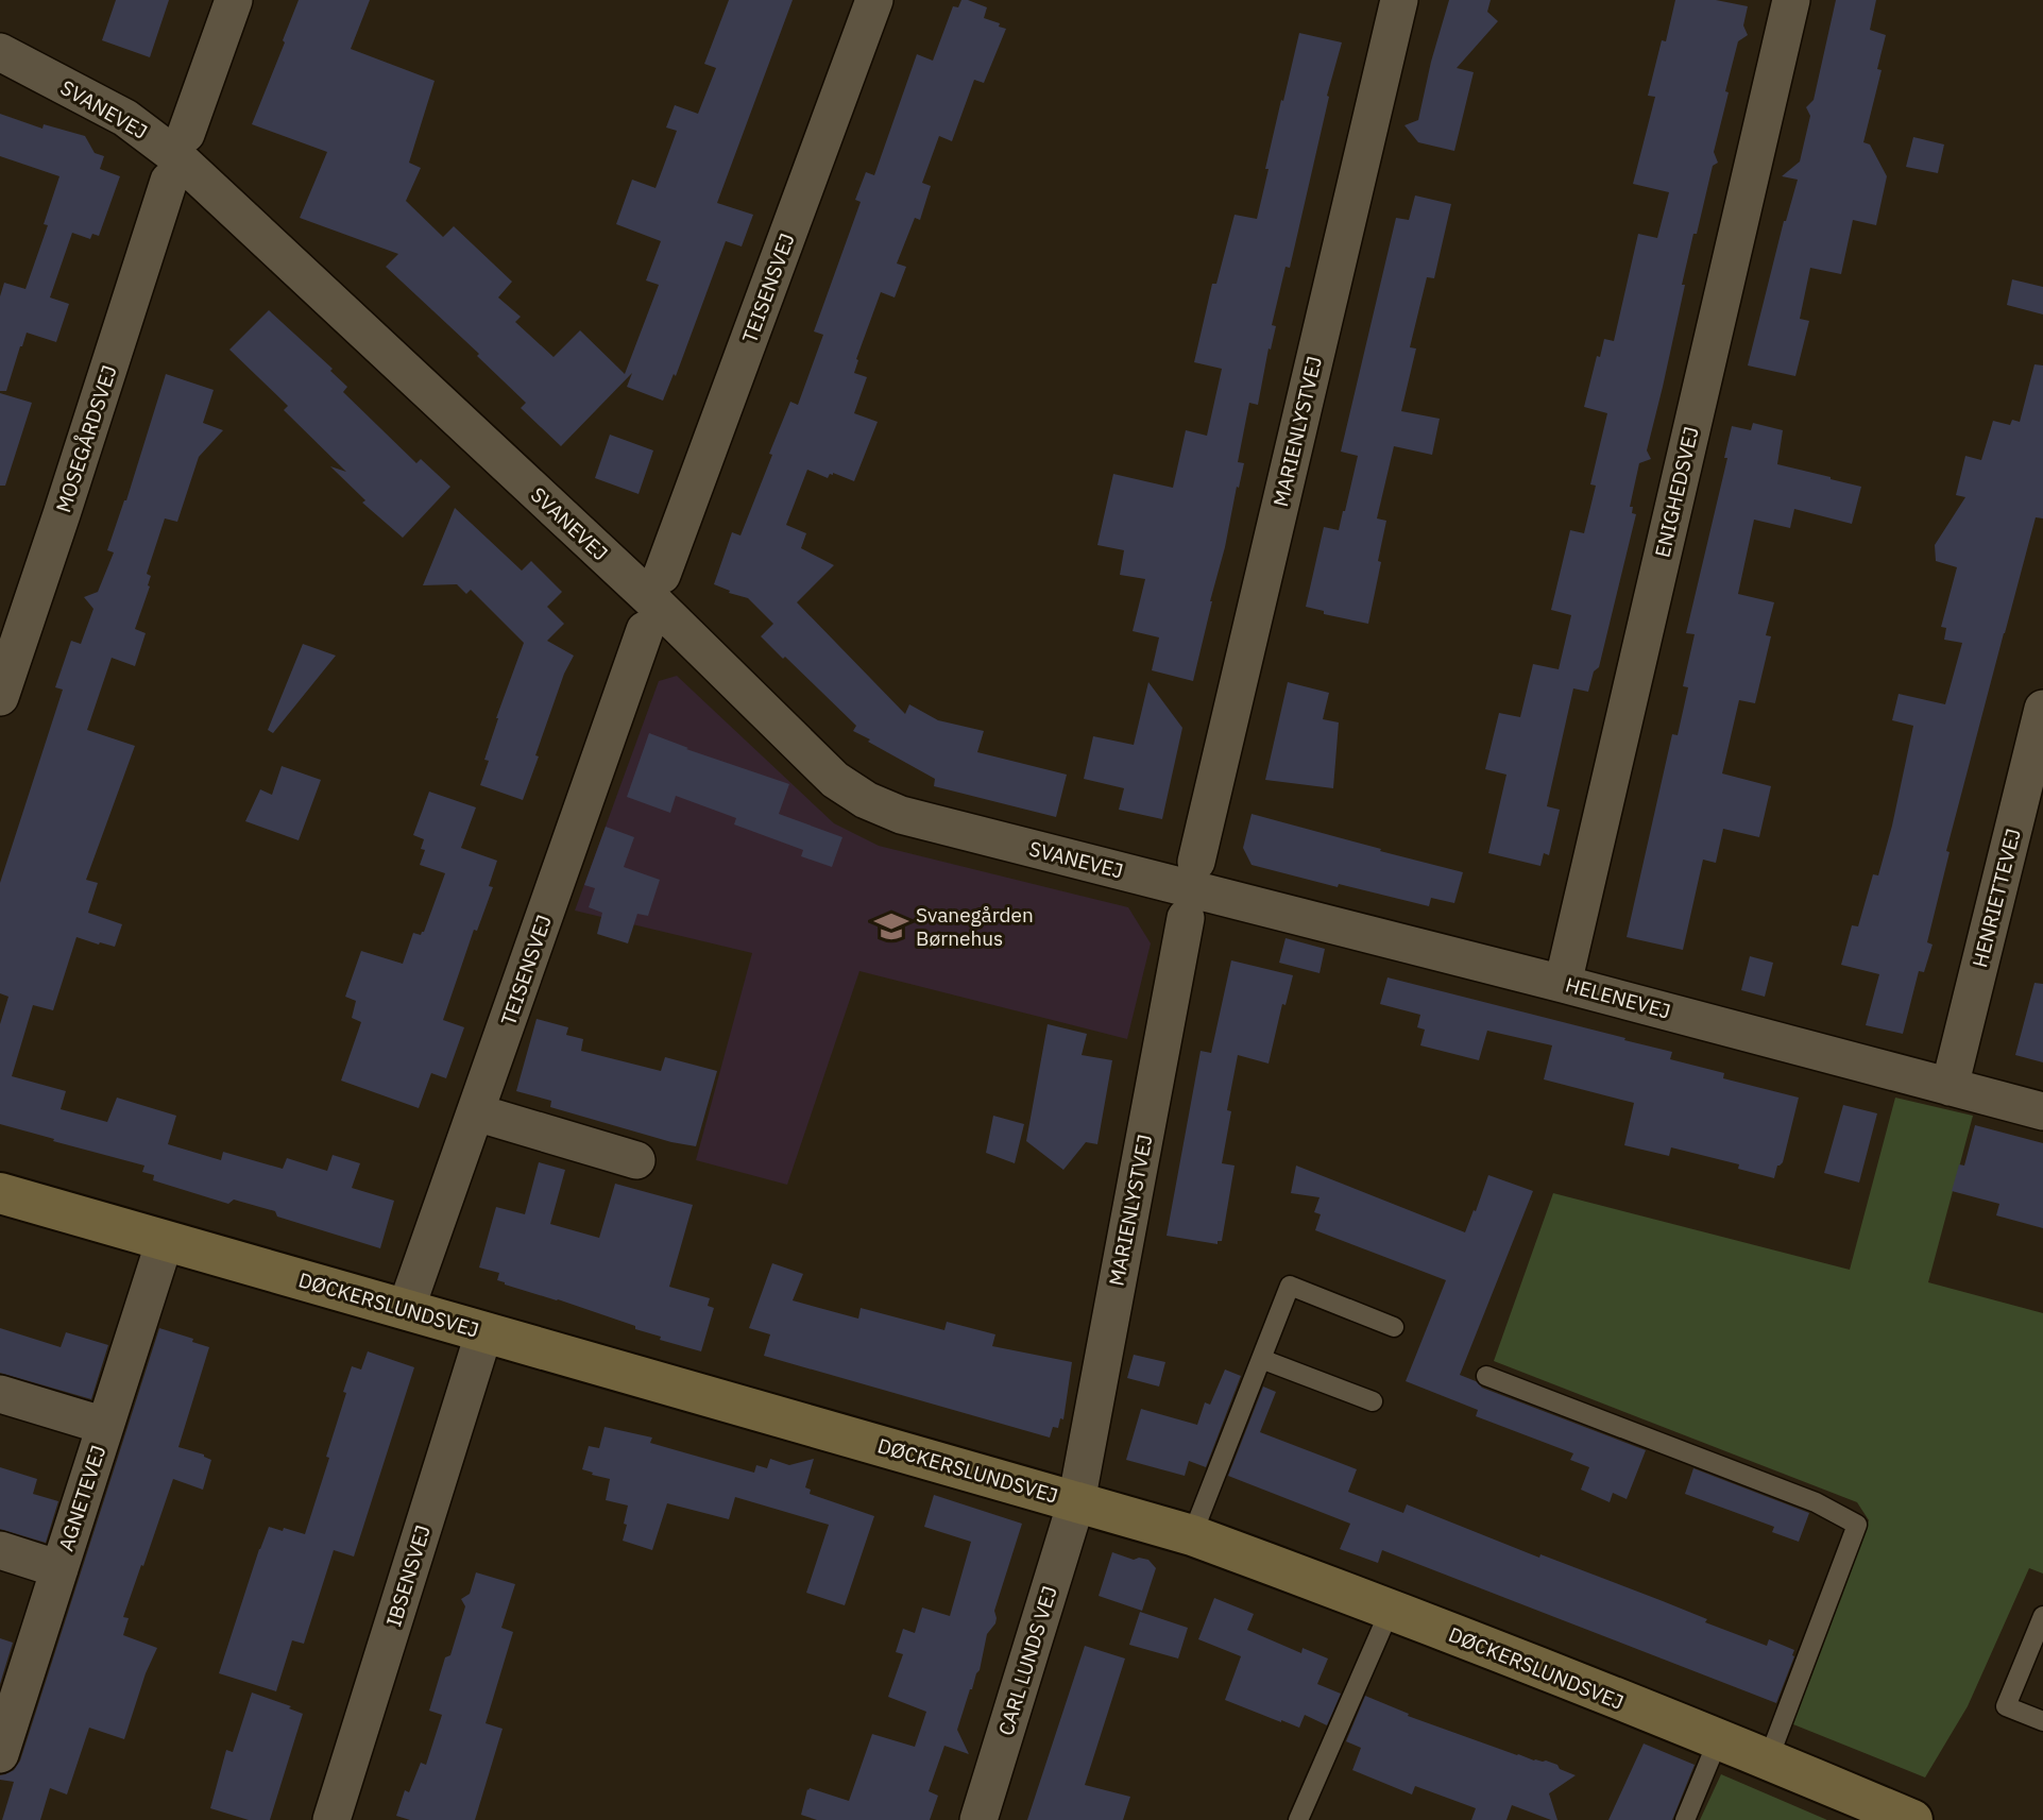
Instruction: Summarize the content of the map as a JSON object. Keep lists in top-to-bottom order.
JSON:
{
  "streets": {
    "street": [
      "SVANEVEJ",
      "TEISENSVEJ",
      "MARIENLYSTVEJ",
      "MOSEGÅRDSVEJ",
      "ENIGHEDSVEJ",
      "HENRIETTEVEJ",
      "HELENEVEJ",
      "DØCKERSLUNDSVEJ",
      "AGNETEVEJ",
      "IBSENSVEJ",
      "CARL LUNDS VEJ"
    ]
  },
  "crossings": [
    ["SVANEVEJ", "MARIENLYSTVEJ"],
    ["SVANEVEJ", "HELENEVEJ"],
    ["TEISENSVEJ", "DØCKERSLUNDSVEJ"],
    ["MARIENLYSTVEJ", "HELENEVEJ"],
    ["MARIENLYSTVEJ", "DØCKERSLUNDSVEJ"],
    ["MARIENLYSTVEJ", "CARL LUNDS VEJ"],
    ["ENIGHEDSVEJ", "HELENEVEJ"],
    ["HENRIETTEVEJ", "HELENEVEJ"],
    ["DØCKERSLUNDSVEJ", "AGNETEVEJ"],
    ["DØCKERSLUNDSVEJ", "IBSENSVEJ"],
    ["DØCKERSLUNDSVEJ", "CARL LUNDS VEJ"]
  ],
  "places": {
    "school or university": ["Svanegården Børnehus"]
  }
}
